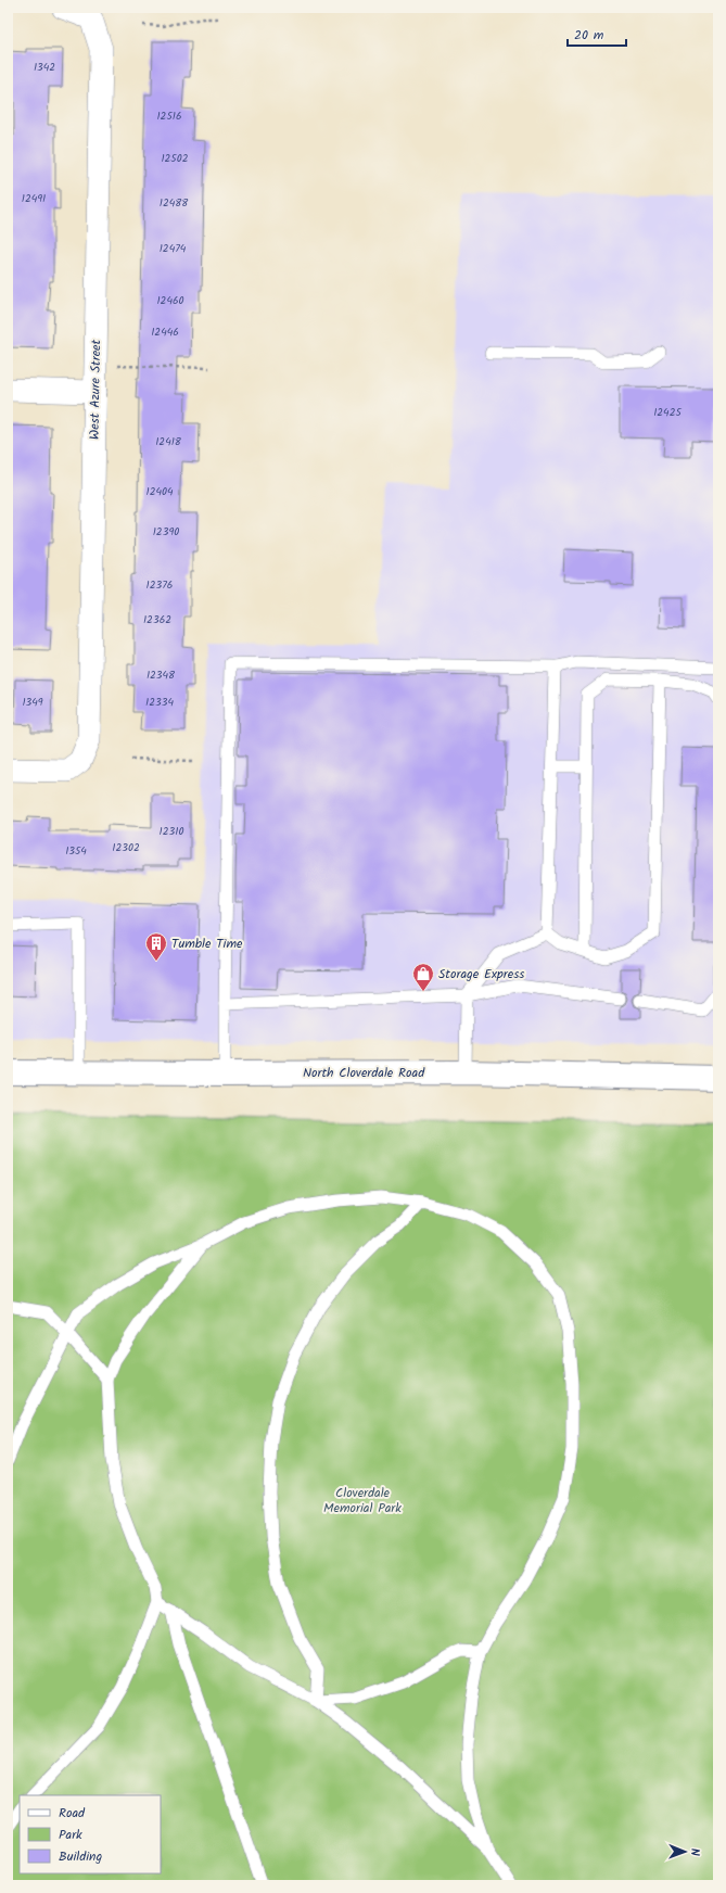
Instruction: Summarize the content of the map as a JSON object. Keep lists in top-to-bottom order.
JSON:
{
  "streets": {
    "main road": ["North Cloverdale Road"],
    "street": ["West Azure Street"]
  },
  "parks": ["Cloverdale Memorial Park"],
  "places": {
    "building": ["Tumble Time"],
    "shop": ["Storage Express"]
  },
  "house_numbers": [
    "1342",
    "12516",
    "12502",
    "12491",
    "12488",
    "12474",
    "12460",
    "12446",
    "12425",
    "12418",
    "12404",
    "12390",
    "12376",
    "12362",
    "12348",
    "1349",
    "12334",
    "12310",
    "12302",
    "1354"
  ],
  "legend": ["Road", "Park", "Building"],
  "scale_bar": "20 m",
  "north": "right"
}
